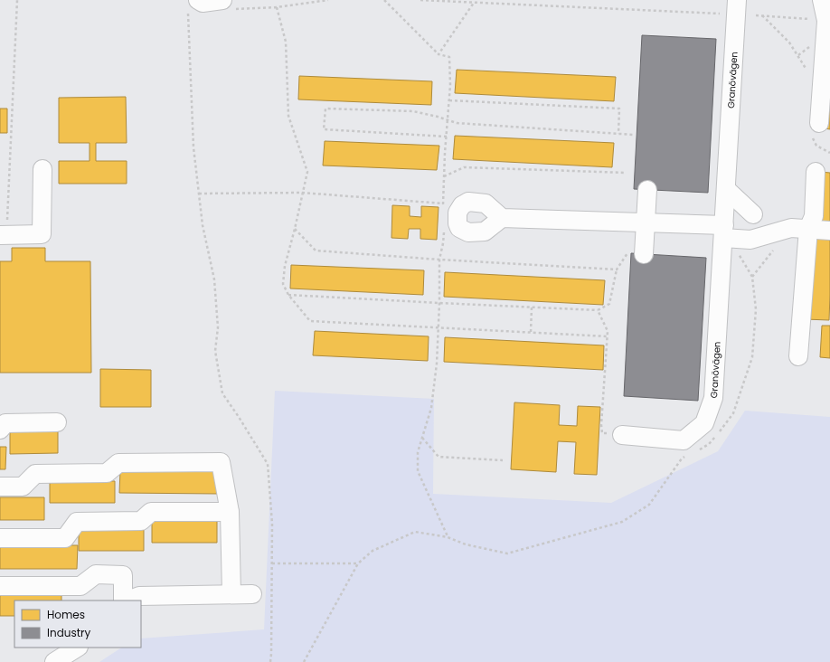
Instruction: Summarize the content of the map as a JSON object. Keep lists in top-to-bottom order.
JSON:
{
  "streets": {
    "street": ["Granövägen"]
  },
  "legend": ["Homes", "Industry"]
}
